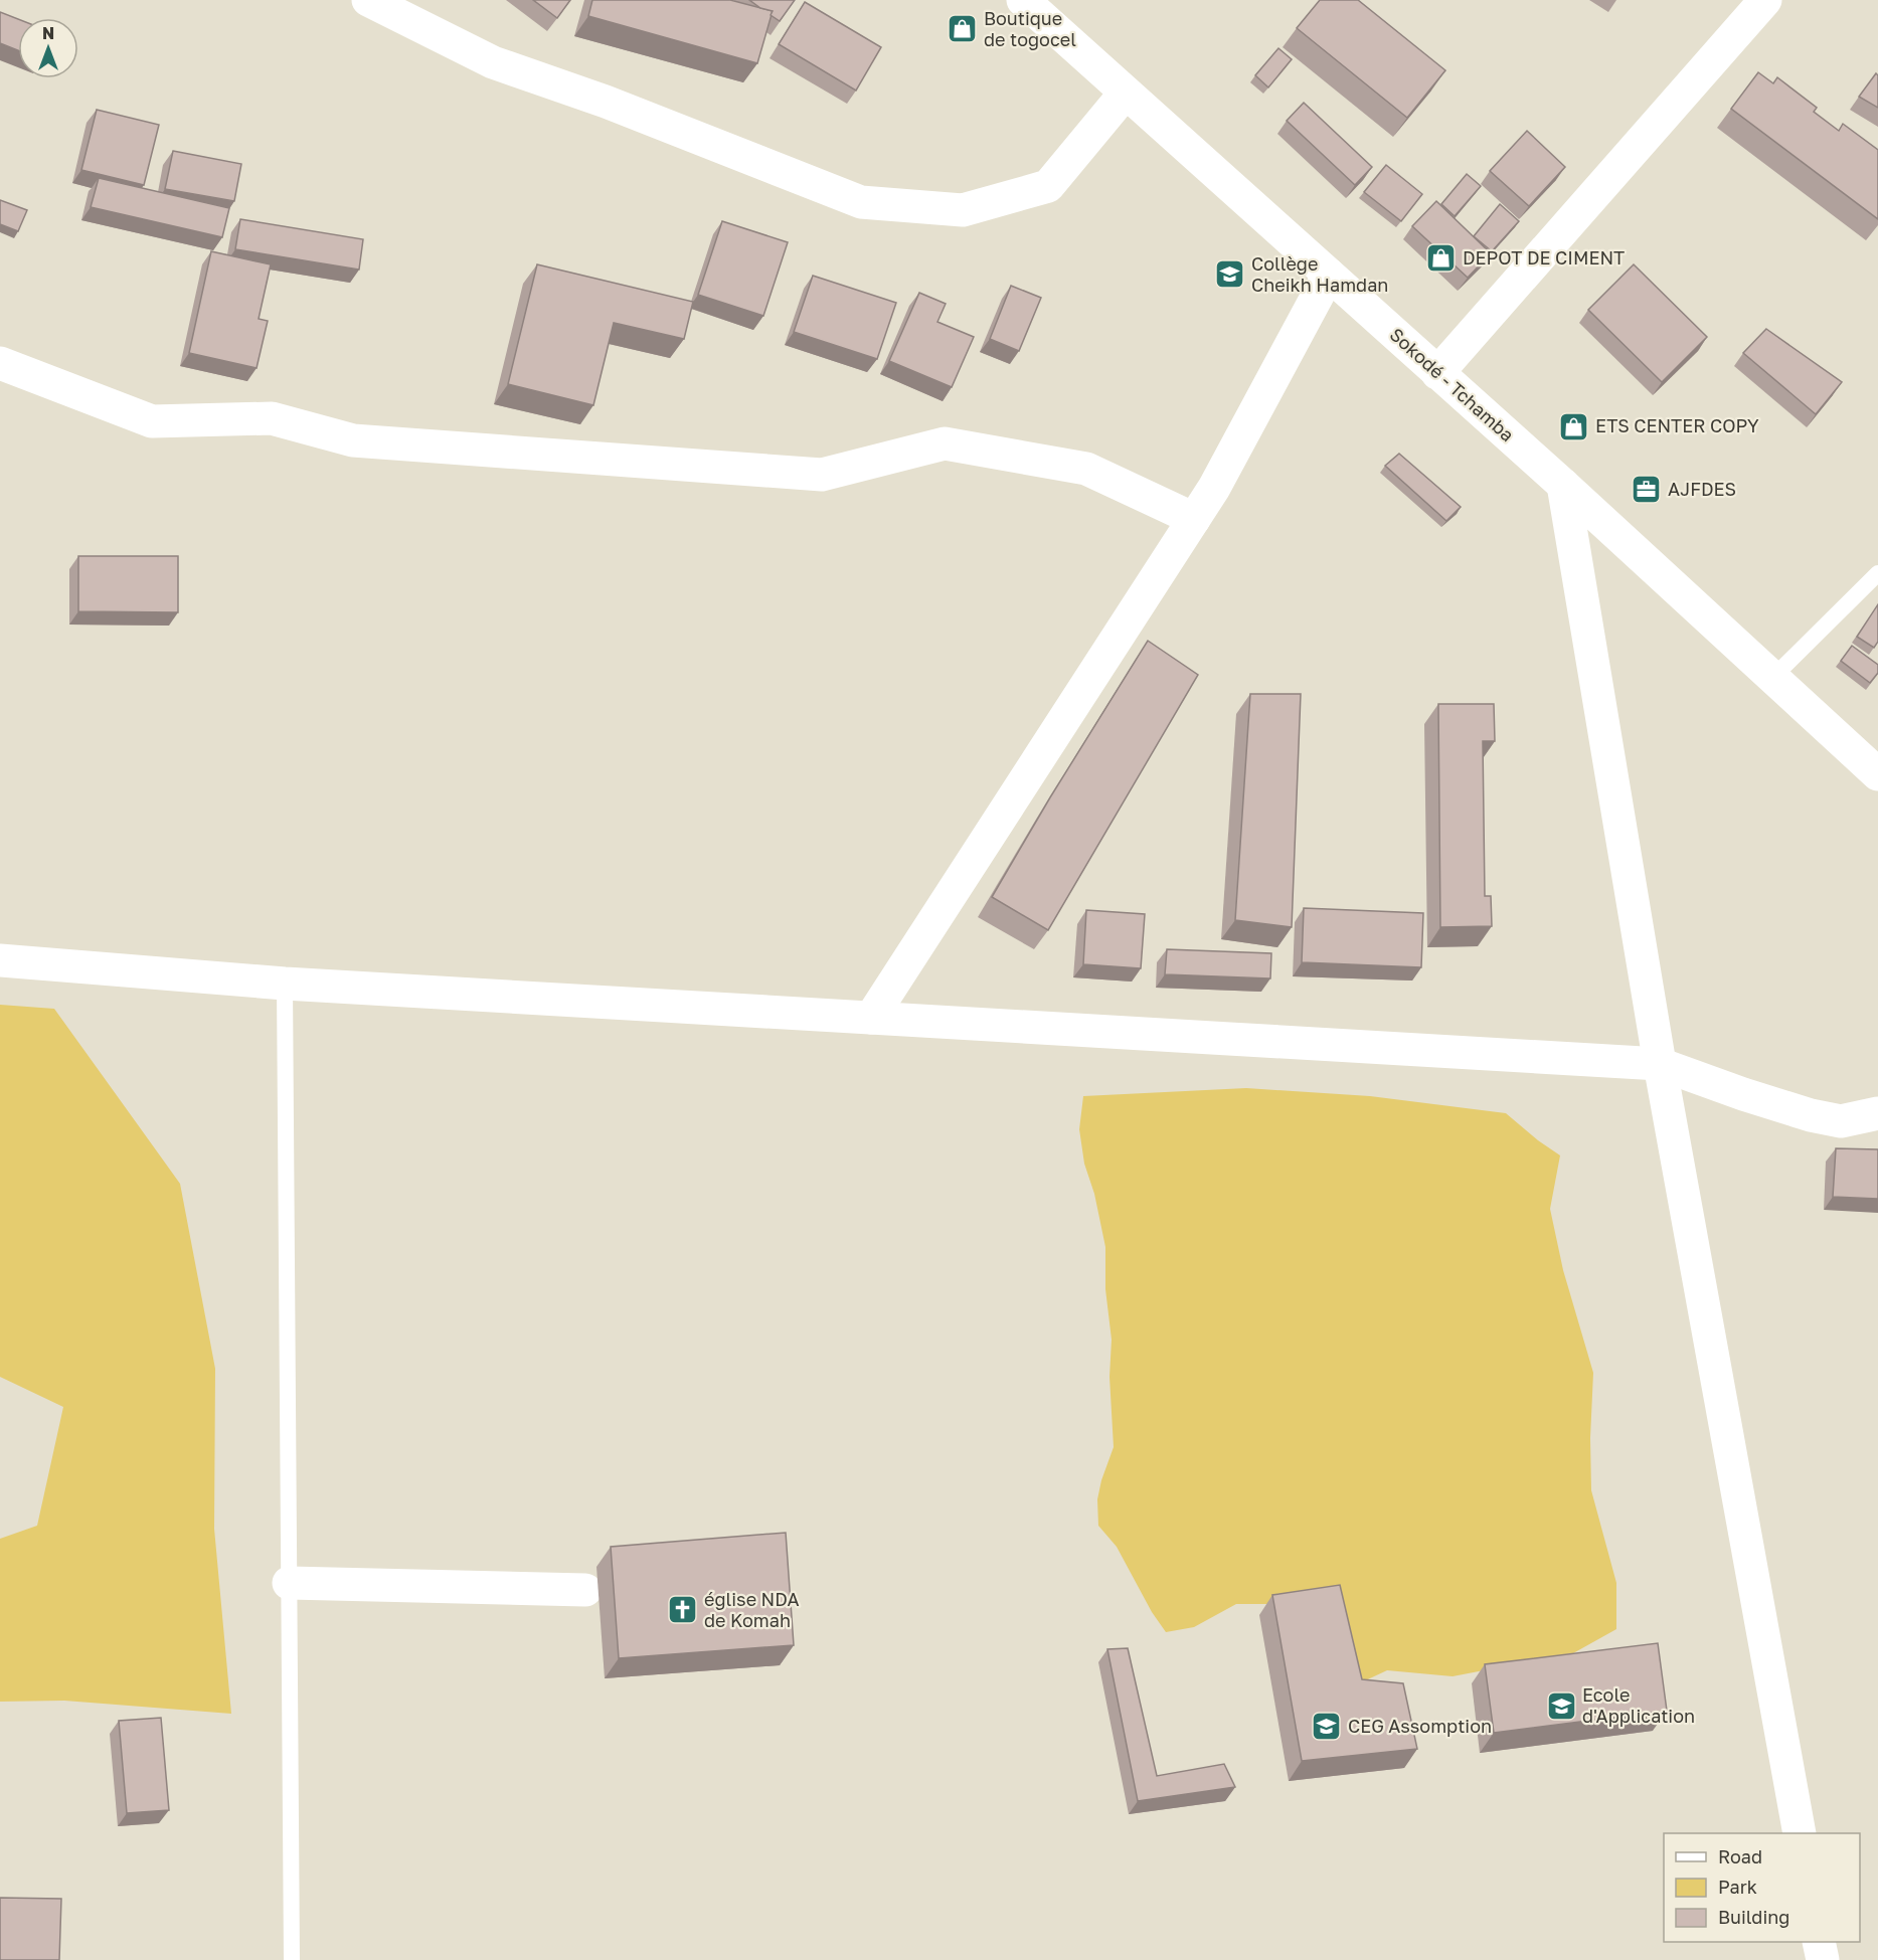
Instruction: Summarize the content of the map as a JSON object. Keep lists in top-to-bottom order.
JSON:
{
  "streets": {
    "street": ["Sokodé - Tchamba"]
  },
  "places": {
    "shop": ["Boutique de togocel", "DEPOT DE CIMENT", "ETS CENTER COPY"],
    "school or university": ["Collège Cheikh Hamdan", "Ecole d'Application", "CEG Assomption"],
    "office": ["AJFDES"],
    "church": ["église NDA de Komah"]
  },
  "legend": ["Road", "Park", "Building"],
  "north": "top"
}
